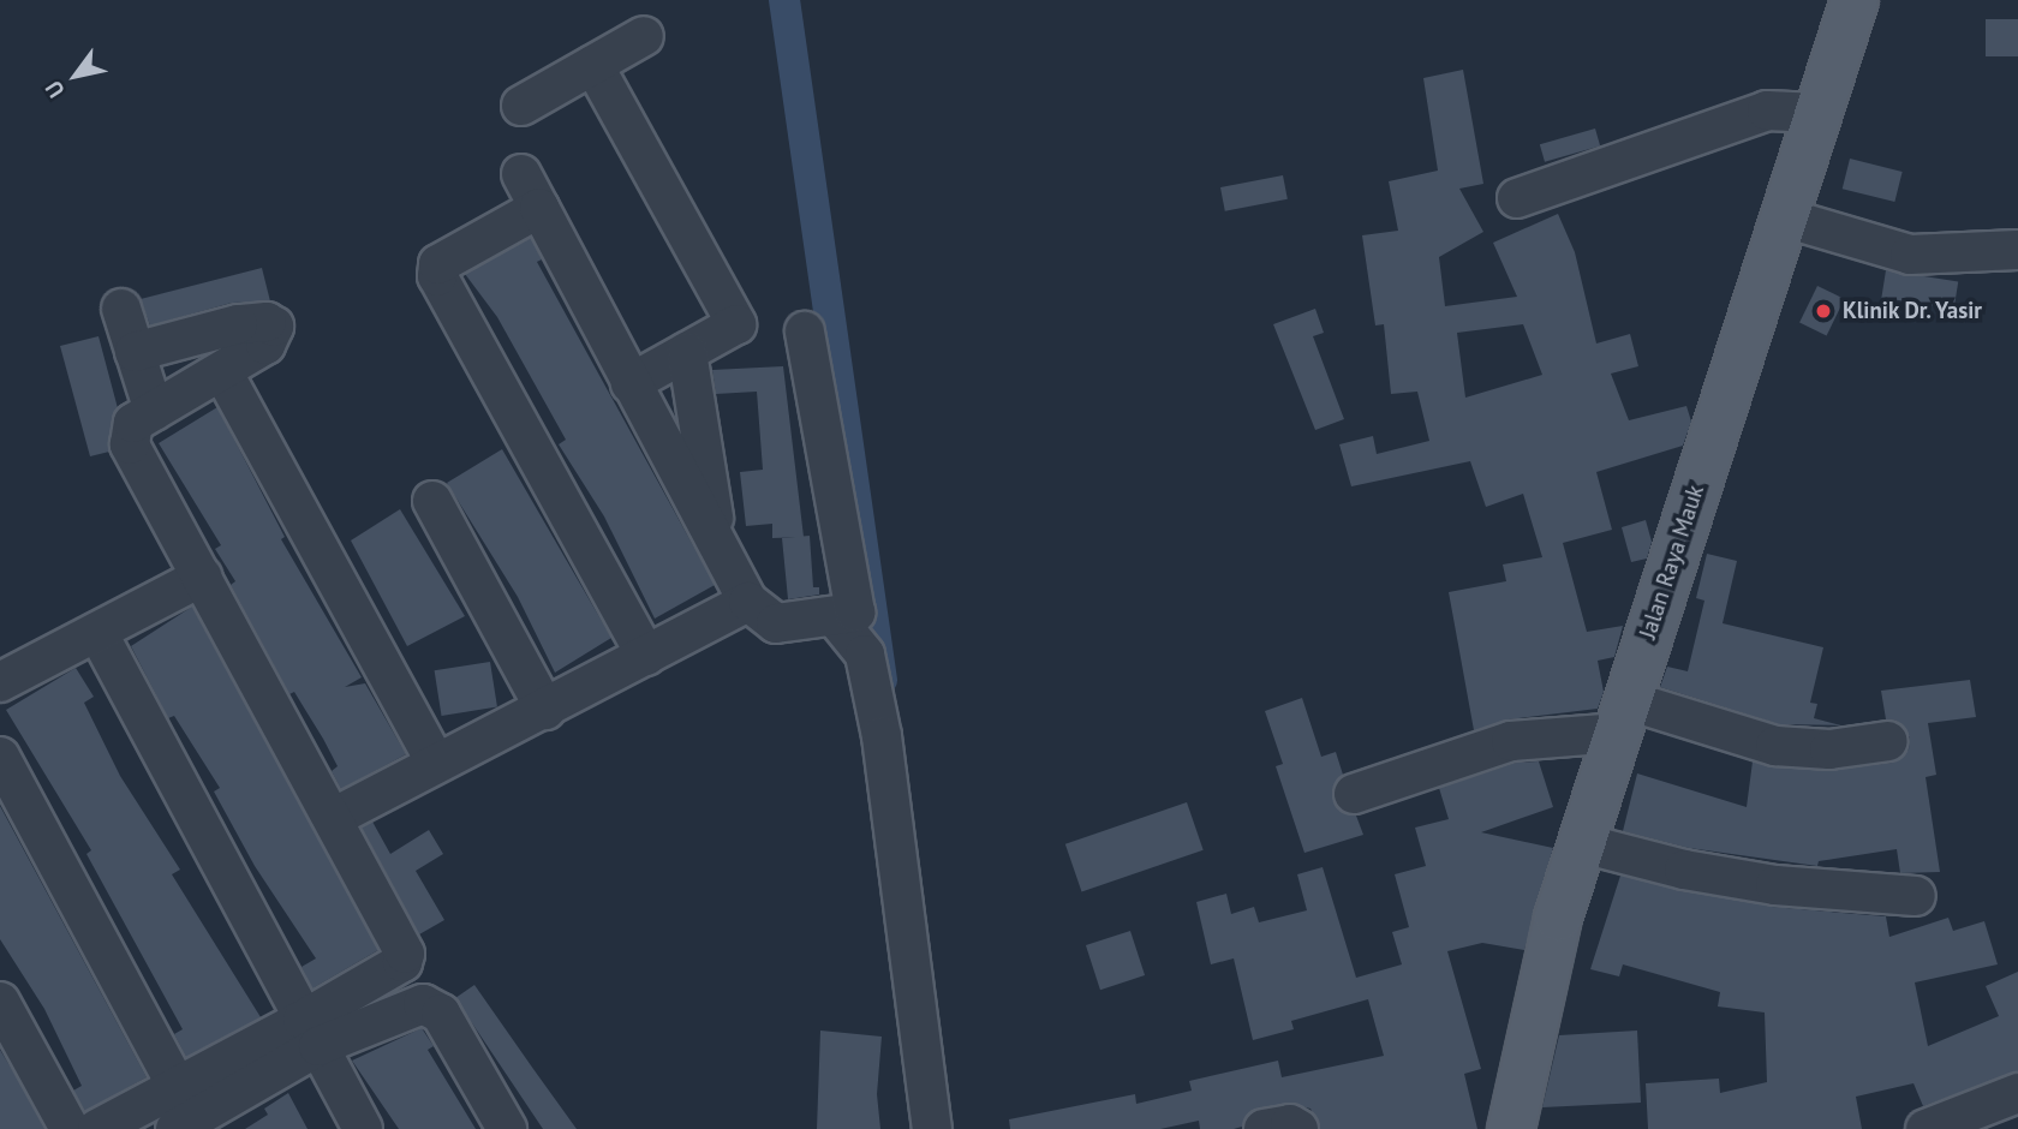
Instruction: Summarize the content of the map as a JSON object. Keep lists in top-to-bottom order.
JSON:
{
  "streets": {
    "main road": ["Jalan Raya Mauk"]
  },
  "places": ["Klinik Dr. Yasir"],
  "north": "bottom left"
}
